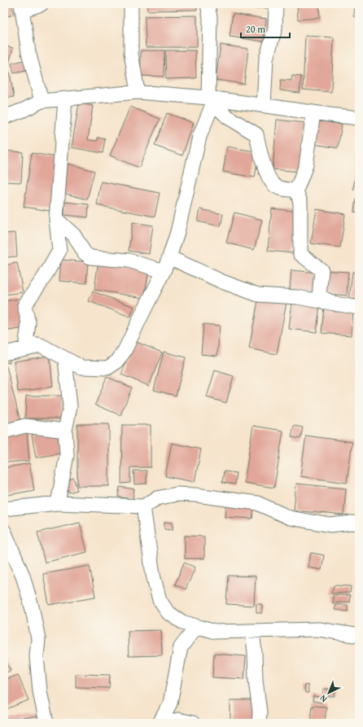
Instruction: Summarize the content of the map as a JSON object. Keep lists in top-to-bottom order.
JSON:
{
  "scale_bar": "20 m",
  "north": "bottom left"
}
